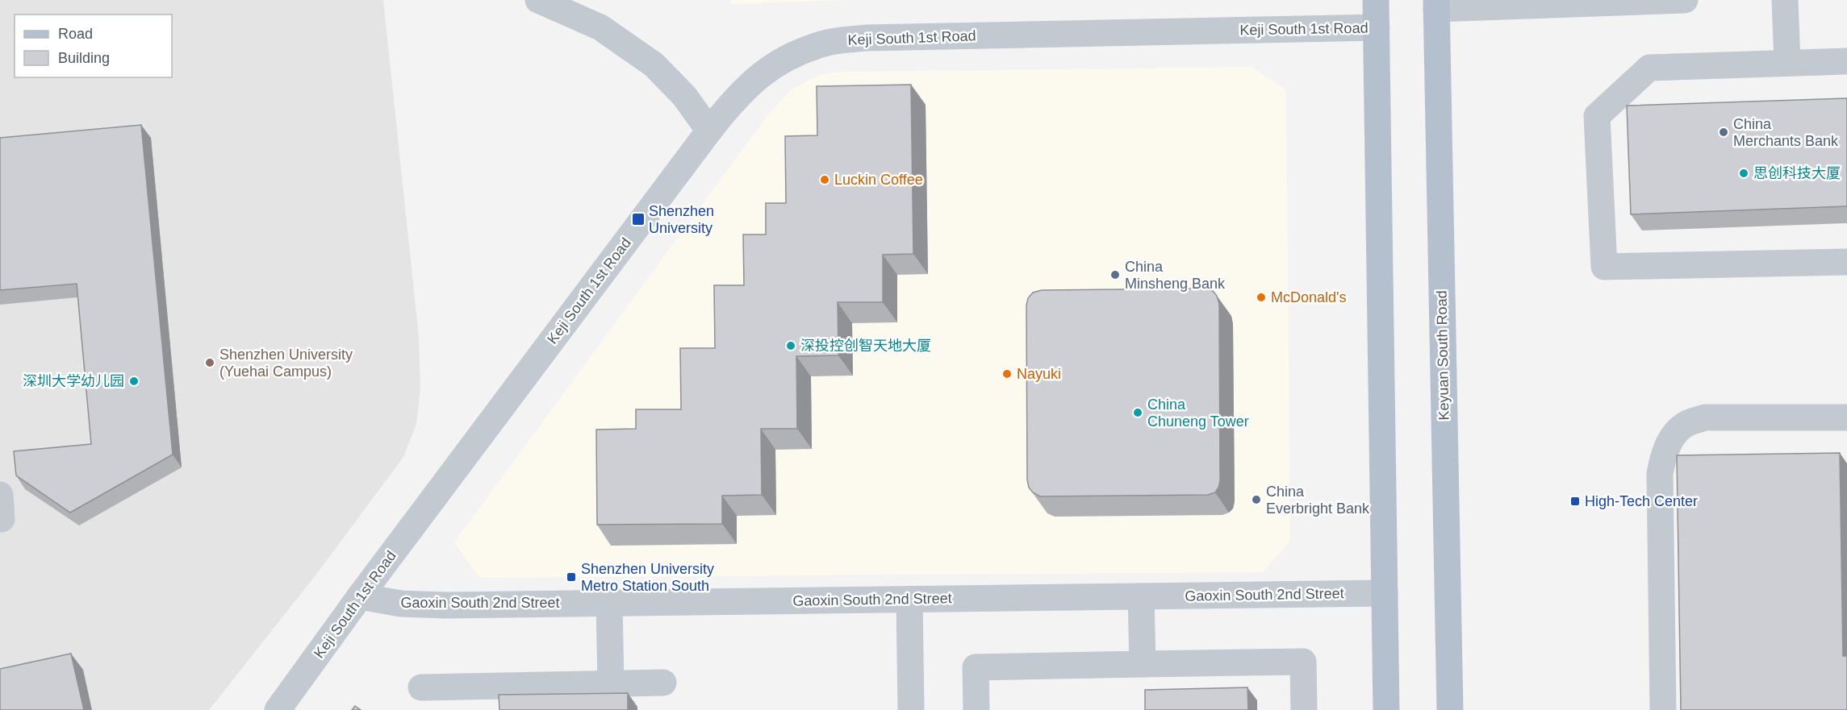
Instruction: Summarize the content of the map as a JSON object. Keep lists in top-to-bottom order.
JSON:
{
  "streets": {
    "main road": ["Keyuan South Road"],
    "street": ["Keji South 1st Road", "Gaoxin South 2nd Street"]
  },
  "crossings": [
    ["Keji South 1st Road", "Gaoxin South 2nd Street"]
  ],
  "places": {
    "other": [
      "China Merchants Bank",
      "思创科技大厦",
      "Luckin Coffee",
      "China Minsheng Bank",
      "McDonald's",
      "深投控创智天地大厦",
      "Shenzhen University (Yuehai Campus)",
      "Nayuki",
      "深圳大学幼儿园",
      "China Chuneng Tower",
      "China Everbright Bank"
    ],
    "transit": ["Shenzhen University", "High-Tech Center", "Shenzhen University Metro Station South"]
  },
  "legend": ["Road", "Building"]
}
